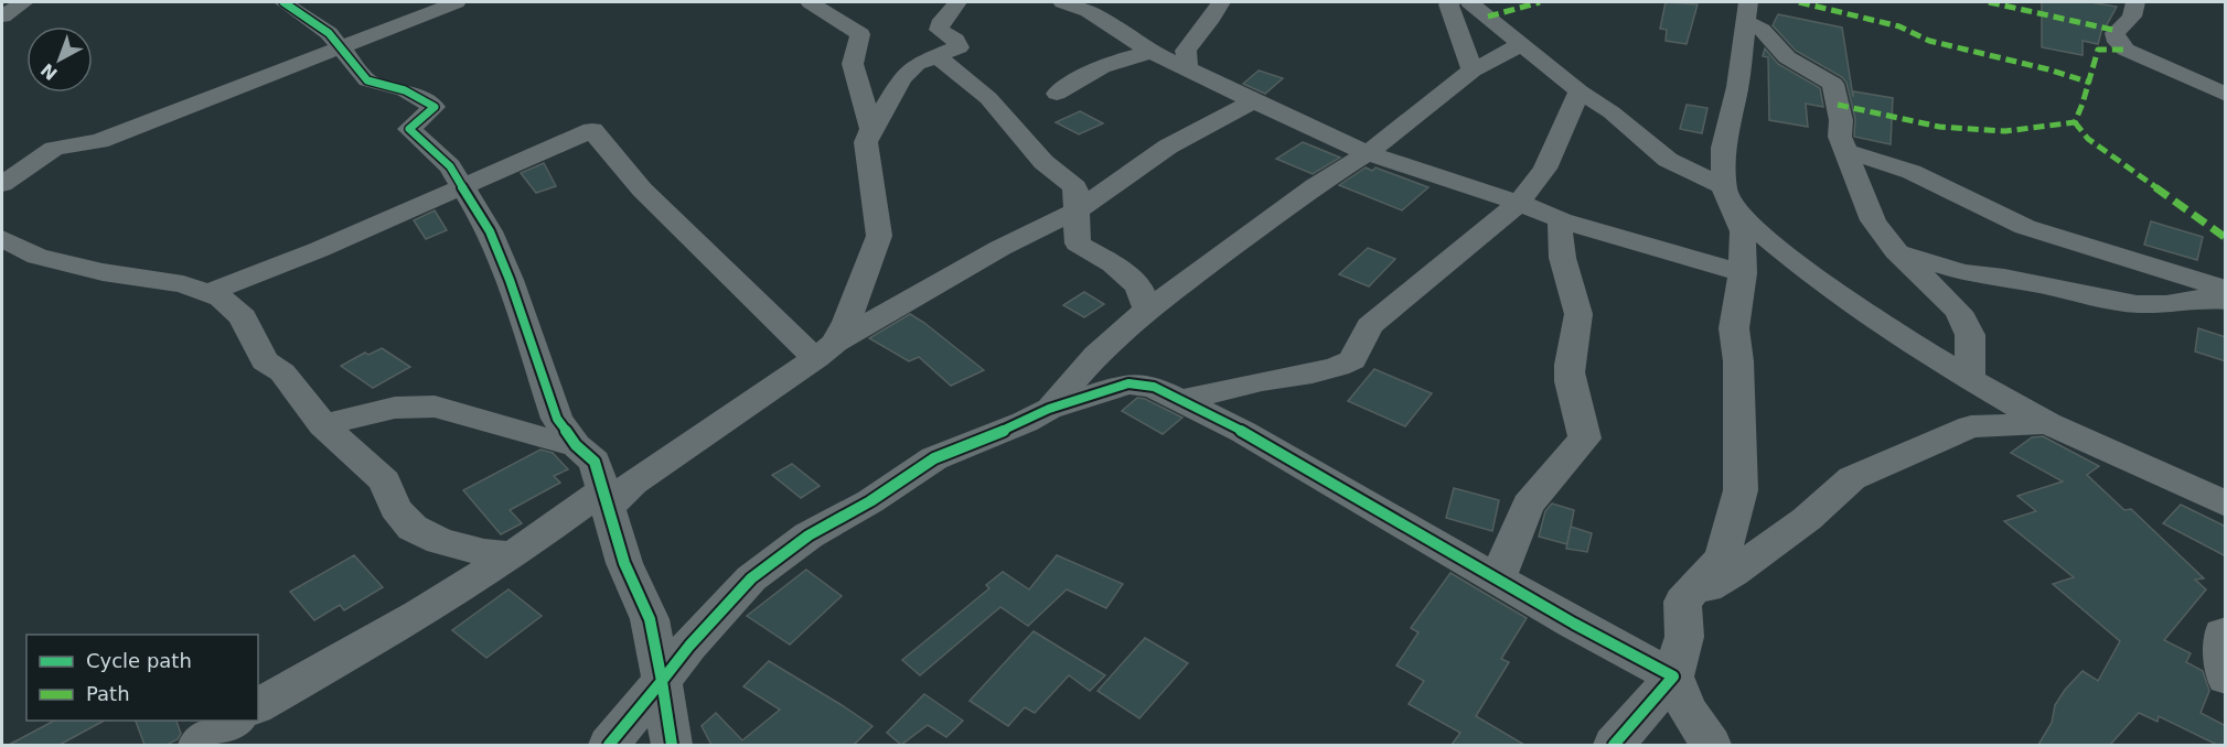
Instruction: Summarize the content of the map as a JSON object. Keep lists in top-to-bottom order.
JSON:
{
  "legend": ["Cycle path", "Path"],
  "north": "bottom left"
}
